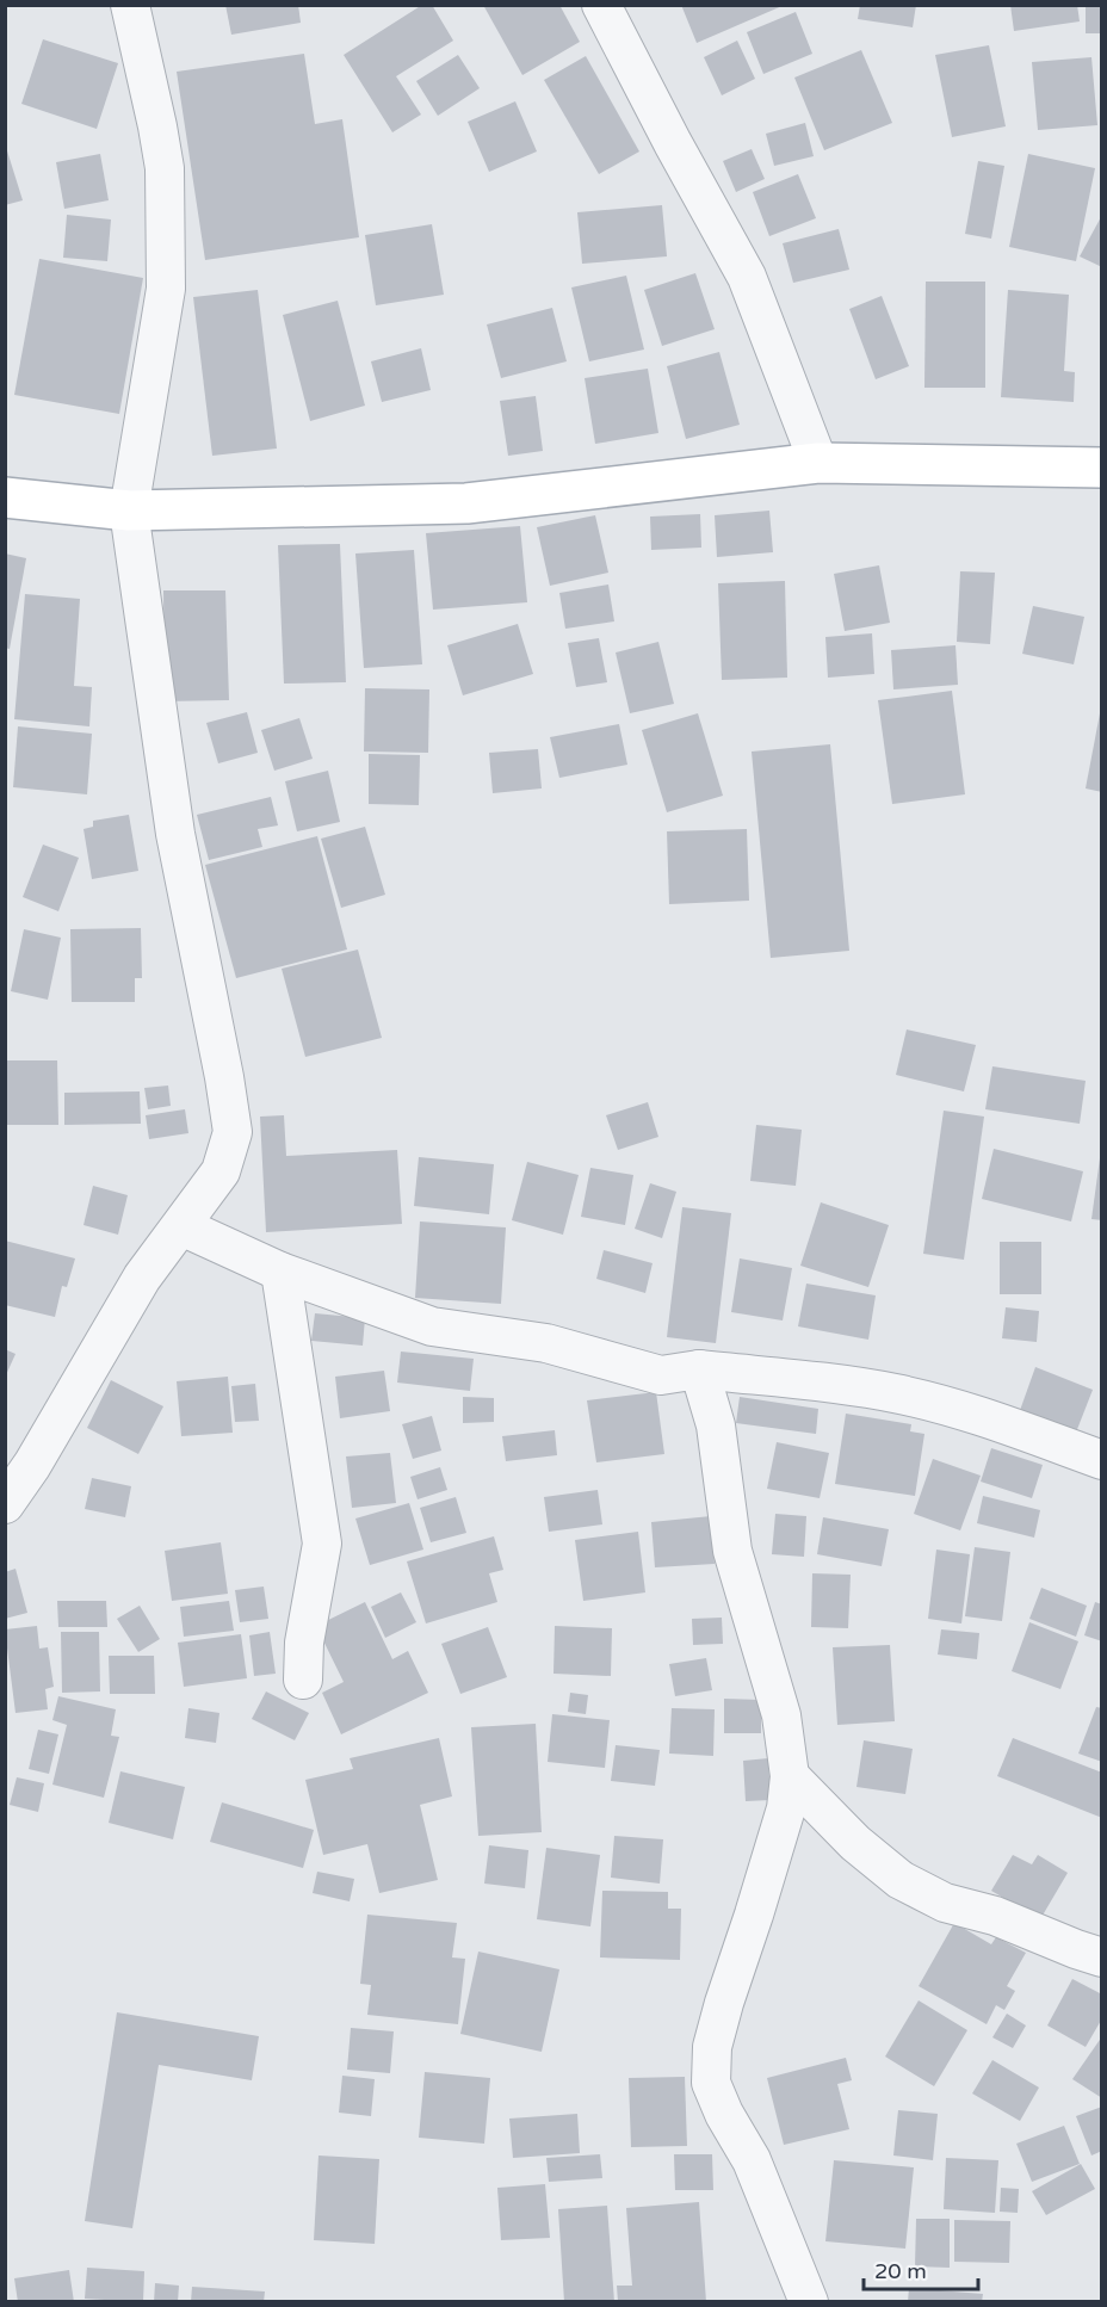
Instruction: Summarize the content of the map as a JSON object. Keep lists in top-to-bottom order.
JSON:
{
  "scale_bar": "20 m"
}
